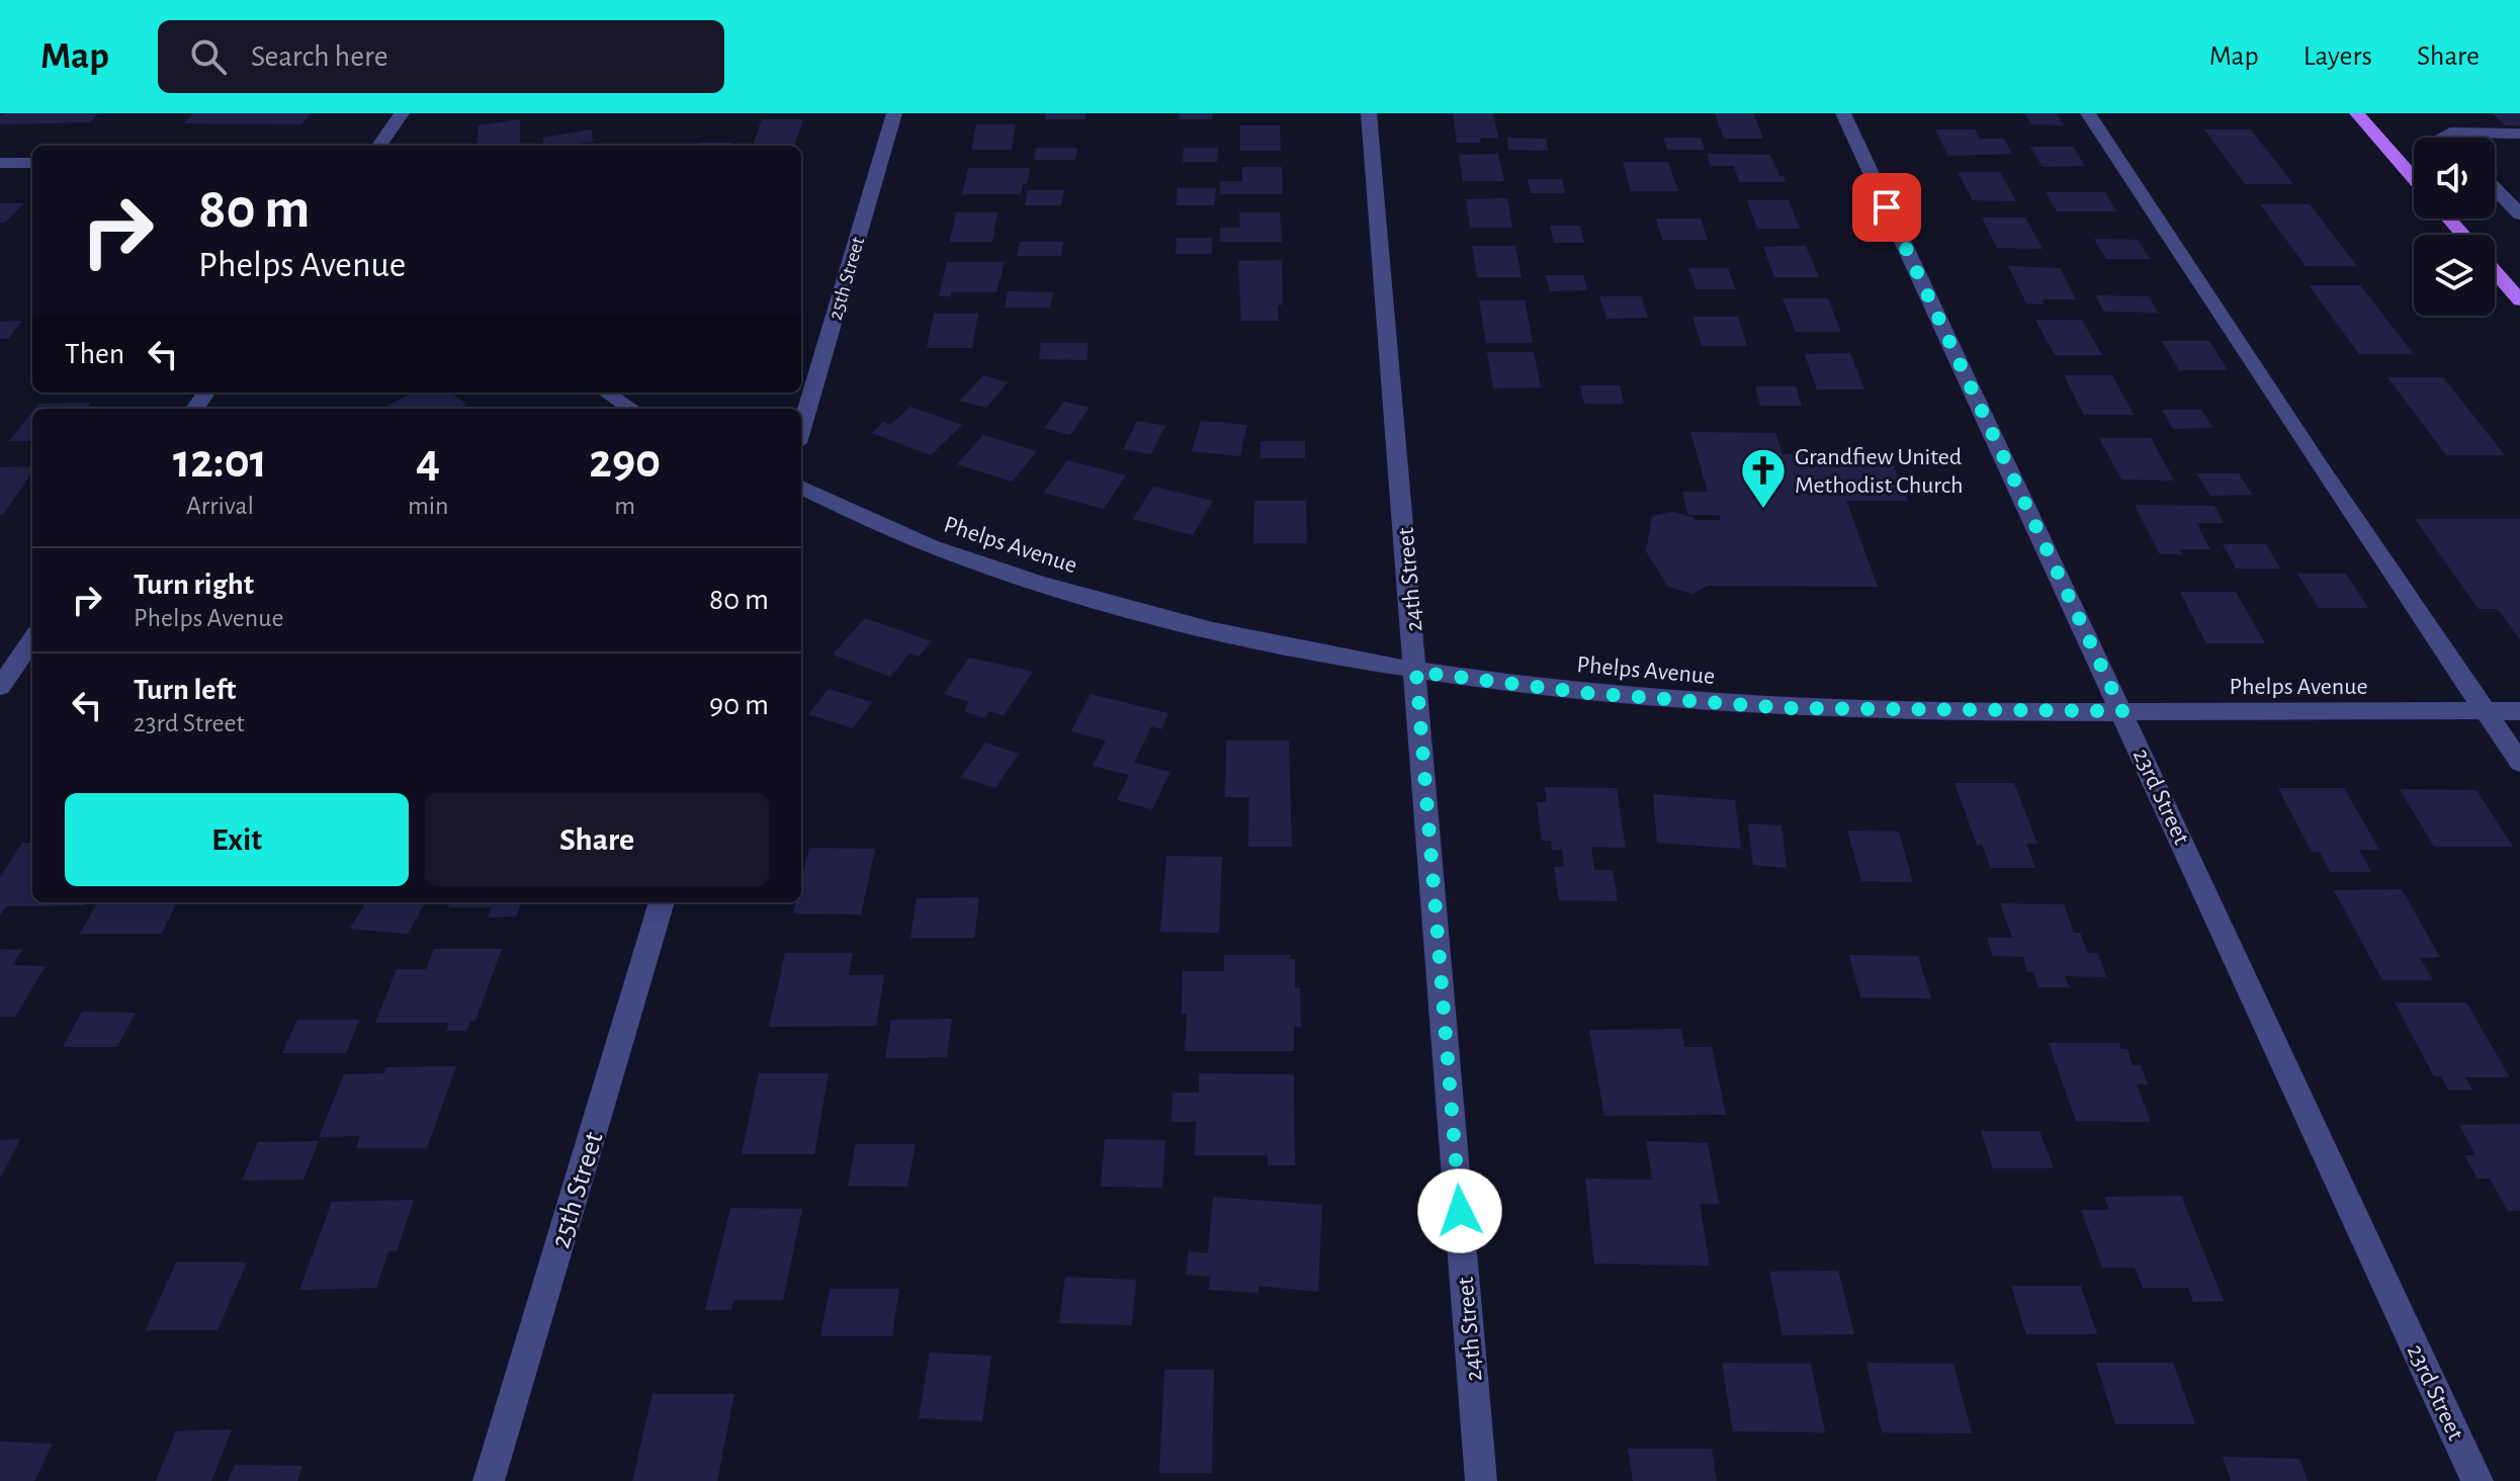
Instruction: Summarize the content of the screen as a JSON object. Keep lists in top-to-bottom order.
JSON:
{
  "streets": {
    "street": [
      "25th Street",
      "Phelps Avenue",
      "24th Street",
      "23rd Street"
    ]
  },
  "crossings": [
    ["Phelps Avenue", "24th Street"],
    ["Phelps Avenue", "23rd Street"]
  ],
  "places": {
    "church": ["Grandfiew United Methodist Church"]
  },
  "page": {
    "header": "Map",
    "search": "Search here",
    "nav": ["Map", "Layers", "Share"],
    "turn": ["80 m", "Phelps Avenue"],
    "then": "Then",
    "eta": [
      "12:01",
      "Arrival",
      "4",
      "min",
      "290",
      "m"
    ],
    "list": [
      {
        "name": "Turn right",
        "note": "Phelps Avenue",
        "value": "80 m"
      },
      {
        "name": "Turn left",
        "note": "23rd Street",
        "value": "90 m"
      }
    ],
    "buttons": ["Exit", "Share"]
  }
}
